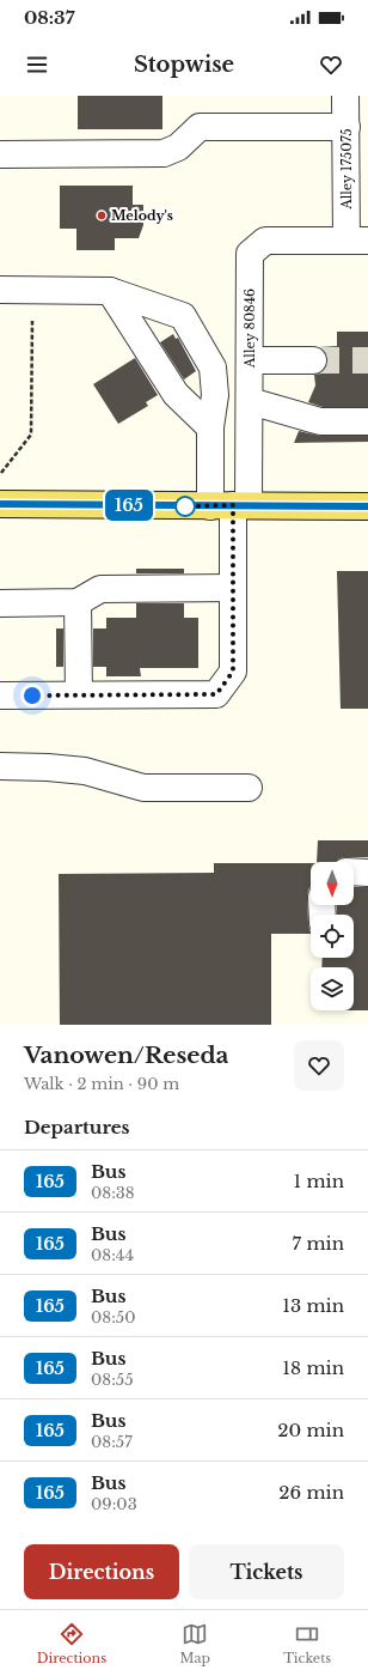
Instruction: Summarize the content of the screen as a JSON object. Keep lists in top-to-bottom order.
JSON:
{
  "streets": {
    "lane": ["Alley 175075", "Alley 80846"]
  },
  "crossings": [
    ["Alley 175075", "Alley 80846"]
  ],
  "places": ["Melody's"],
  "lines": ["bus line 165"],
  "north": "bottom",
  "page": {
    "status": "08:37",
    "header": "Stopwise",
    "on_map": "165",
    "heading": [
      ["Vanowen/Reseda", "Walk · 2 min · 90 m"],
      "Departures"
    ],
    "list": [
      {
        "mark": "165",
        "name": "Bus",
        "note": "08:38",
        "value": "1 min"
      },
      {
        "mark": "165",
        "name": "Bus",
        "note": "08:44",
        "value": "7 min"
      },
      {
        "mark": "165",
        "name": "Bus",
        "note": "08:50",
        "value": "13 min"
      },
      {
        "mark": "165",
        "name": "Bus",
        "note": "08:55",
        "value": "18 min"
      },
      {
        "mark": "165",
        "name": "Bus",
        "note": "08:57",
        "value": "20 min"
      },
      {
        "mark": "165",
        "name": "Bus",
        "note": "09:03",
        "value": "26 min"
      }
    ],
    "buttons": ["Directions", "Tickets"],
    "tabs": ["Directions", "Map", "Tickets"]
  }
}
